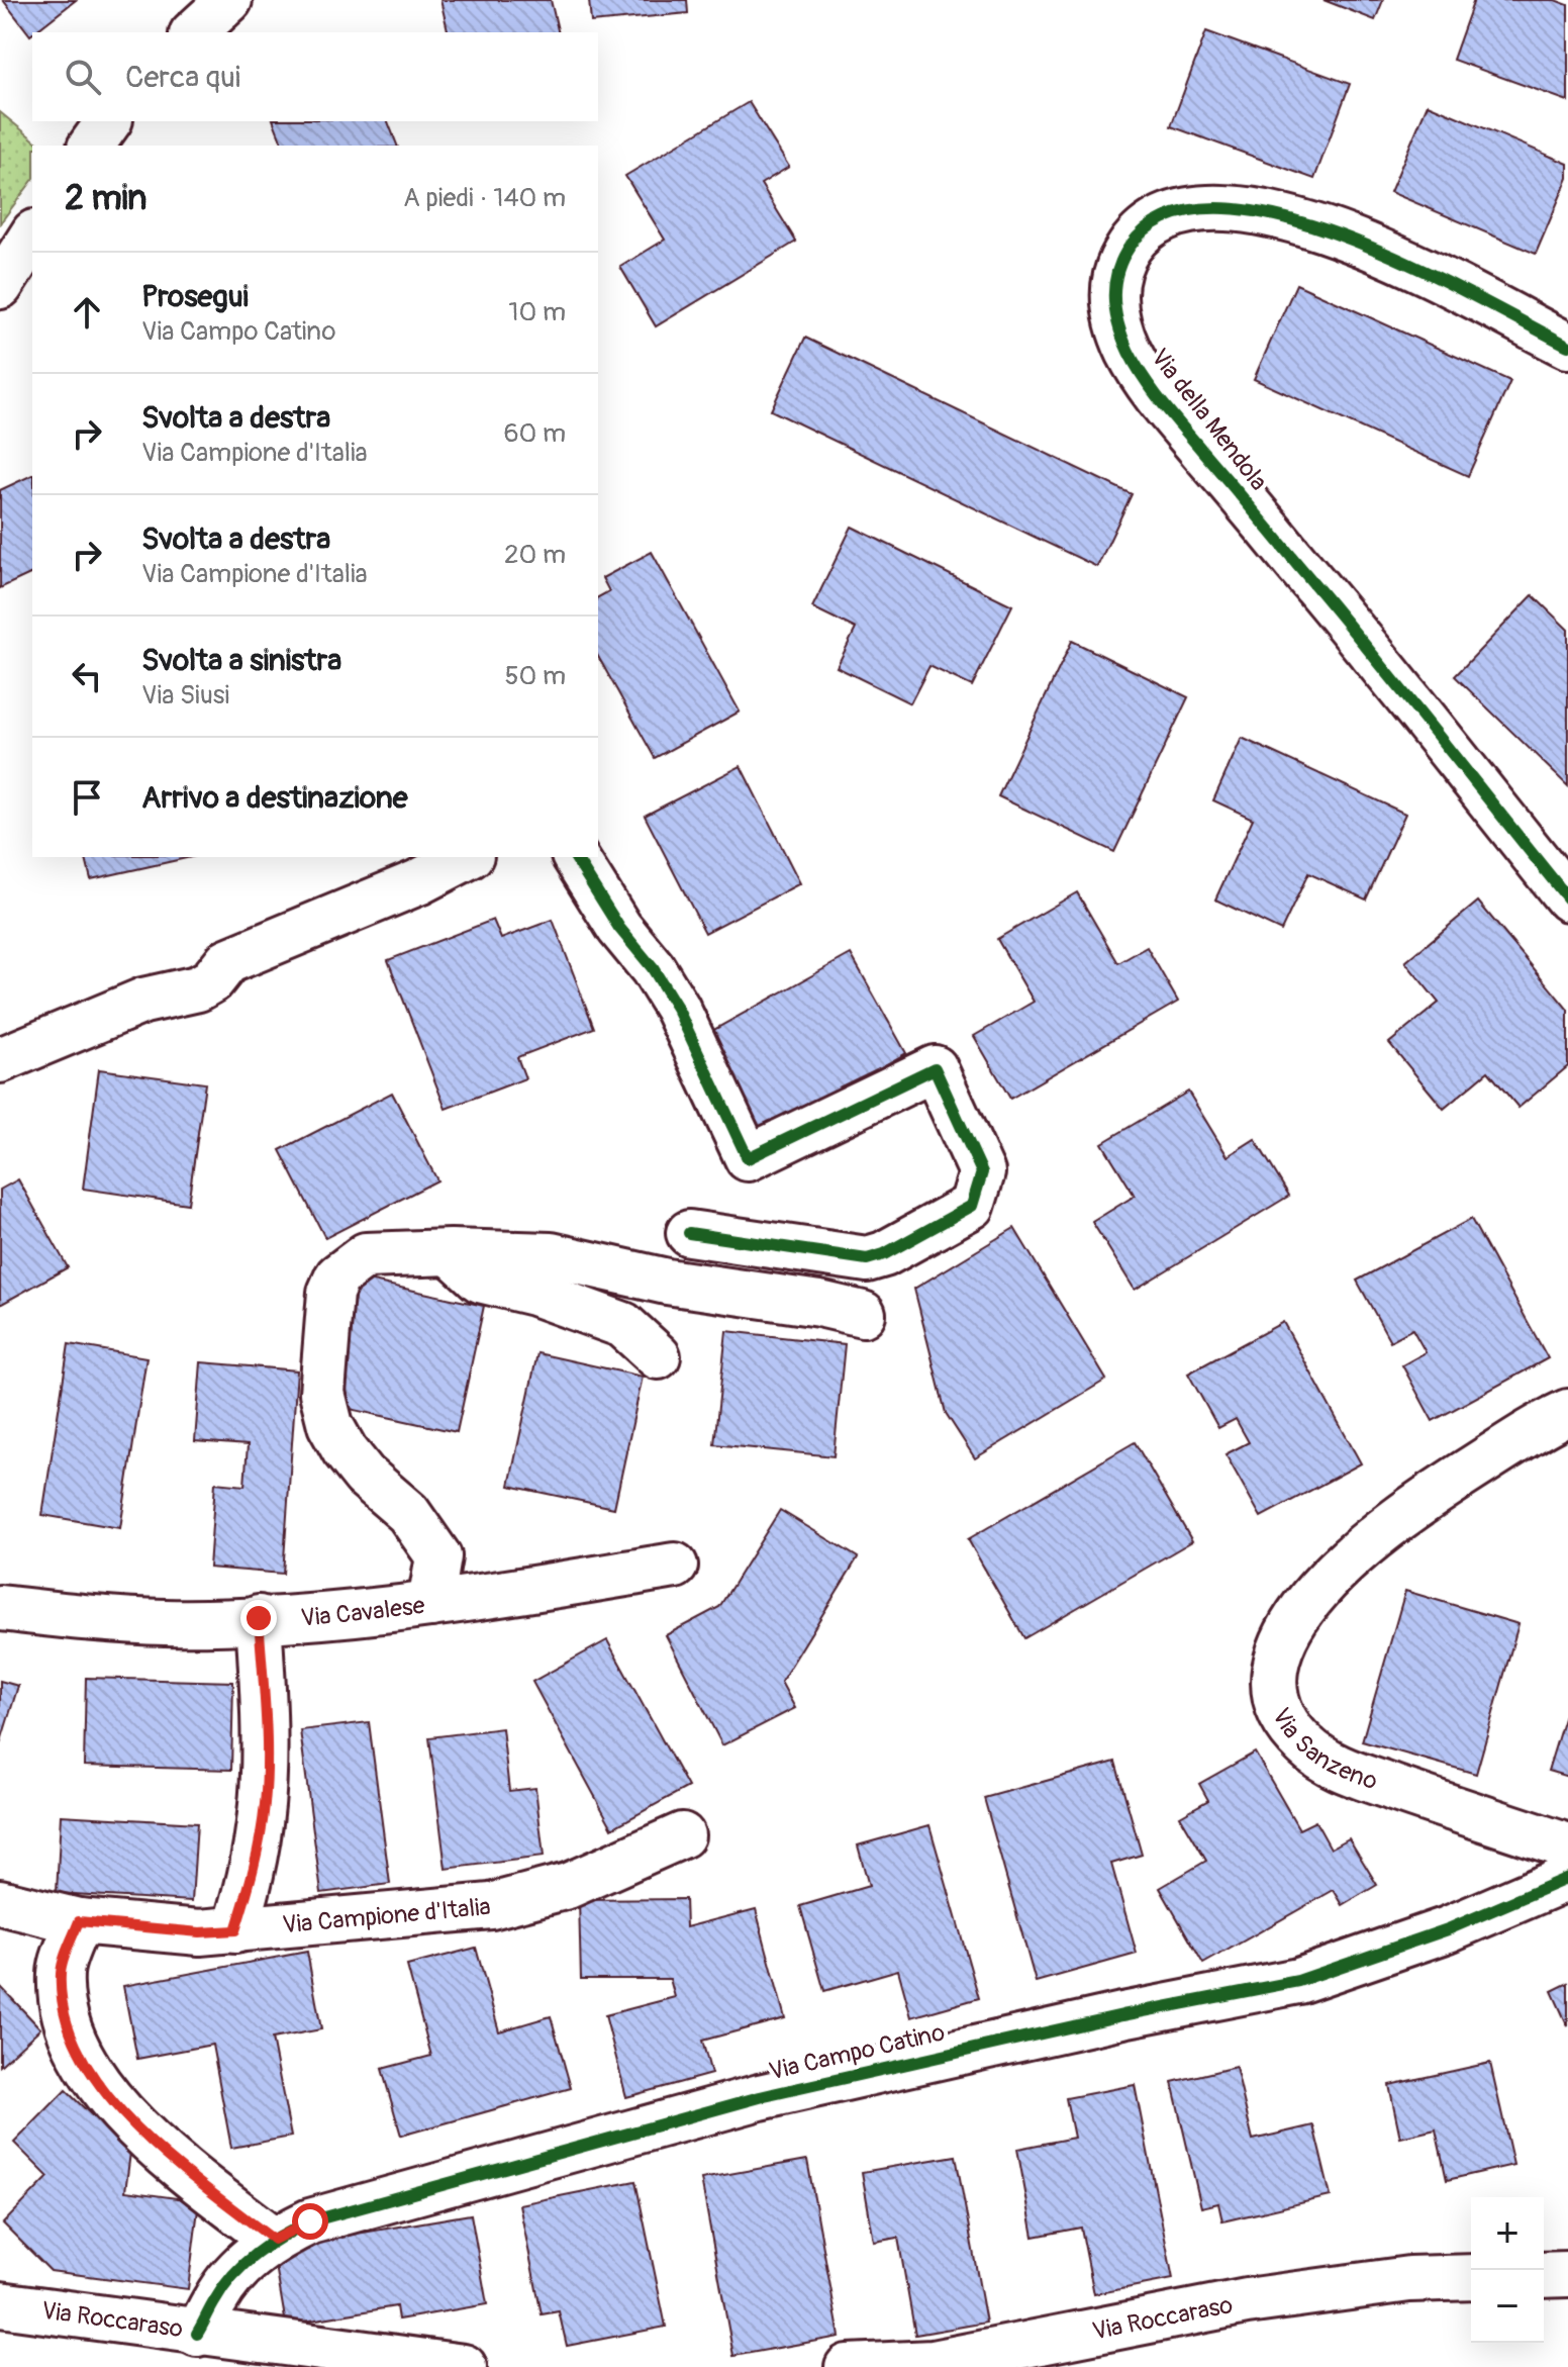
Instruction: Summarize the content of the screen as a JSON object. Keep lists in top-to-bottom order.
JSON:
{
  "streets": {
    "street": [
      "Via della Mendola",
      "Via Cavalese",
      "Via Sanzeno",
      "Via Campione d'Italia",
      "Via Campo Catino",
      "Via Roccaraso"
    ]
  },
  "crossings": [
    ["Via Campo Catino", "Via Roccaraso"]
  ],
  "page": {
    "search": "Cerca qui",
    "heading": ["2 min", "A piedi · 140 m"],
    "list": [
      ["Prosegui", "Via Campo Catino", "10 m"],
      ["Svolta a destra", "Via Campione d'Italia", "60 m"],
      ["Svolta a destra", "Via Campione d'Italia", "20 m"],
      ["Svolta a sinistra", "Via Siusi", "50 m"],
      "Arrivo a destinazione"
    ],
    "map_buttons": ["+", "−"]
  }
}
